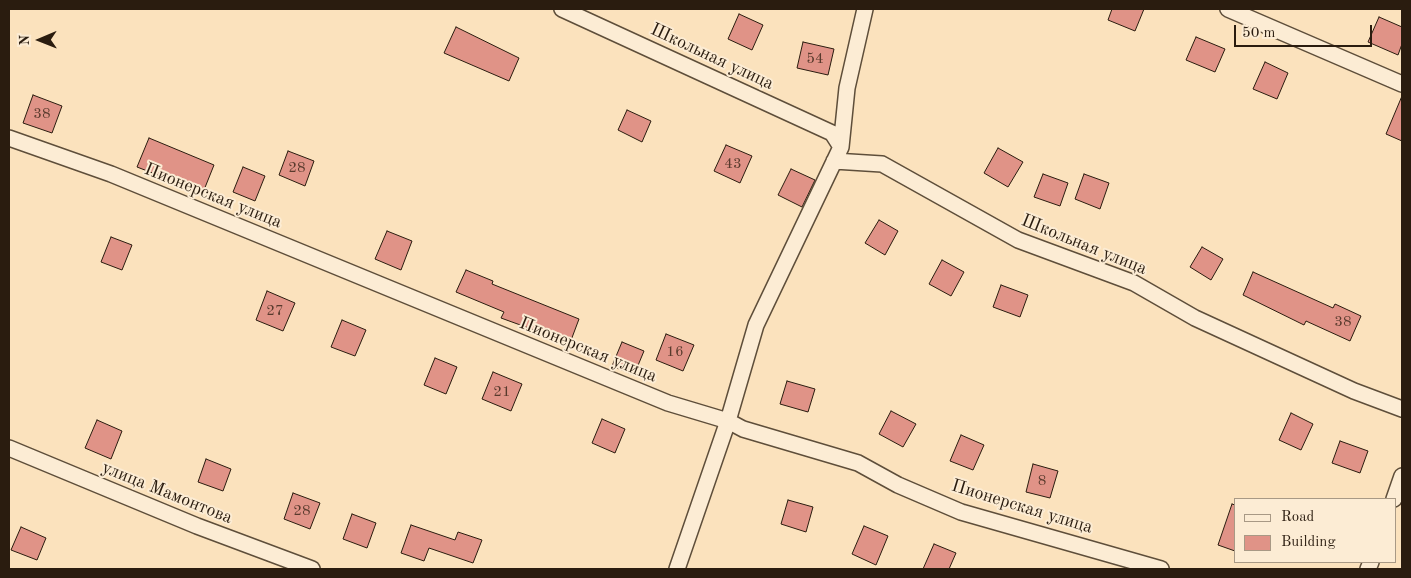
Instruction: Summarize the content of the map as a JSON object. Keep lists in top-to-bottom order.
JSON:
{
  "streets": {
    "street": ["Школьная улица", "Пионерская улица", "улица Мамонтова"]
  },
  "house_numbers": [
    "54",
    "38",
    "43",
    "28",
    "27",
    "38",
    "16",
    "21",
    "8",
    "28"
  ],
  "legend": ["Road", "Building"],
  "scale_bar": "50 m",
  "north": "left"
}
